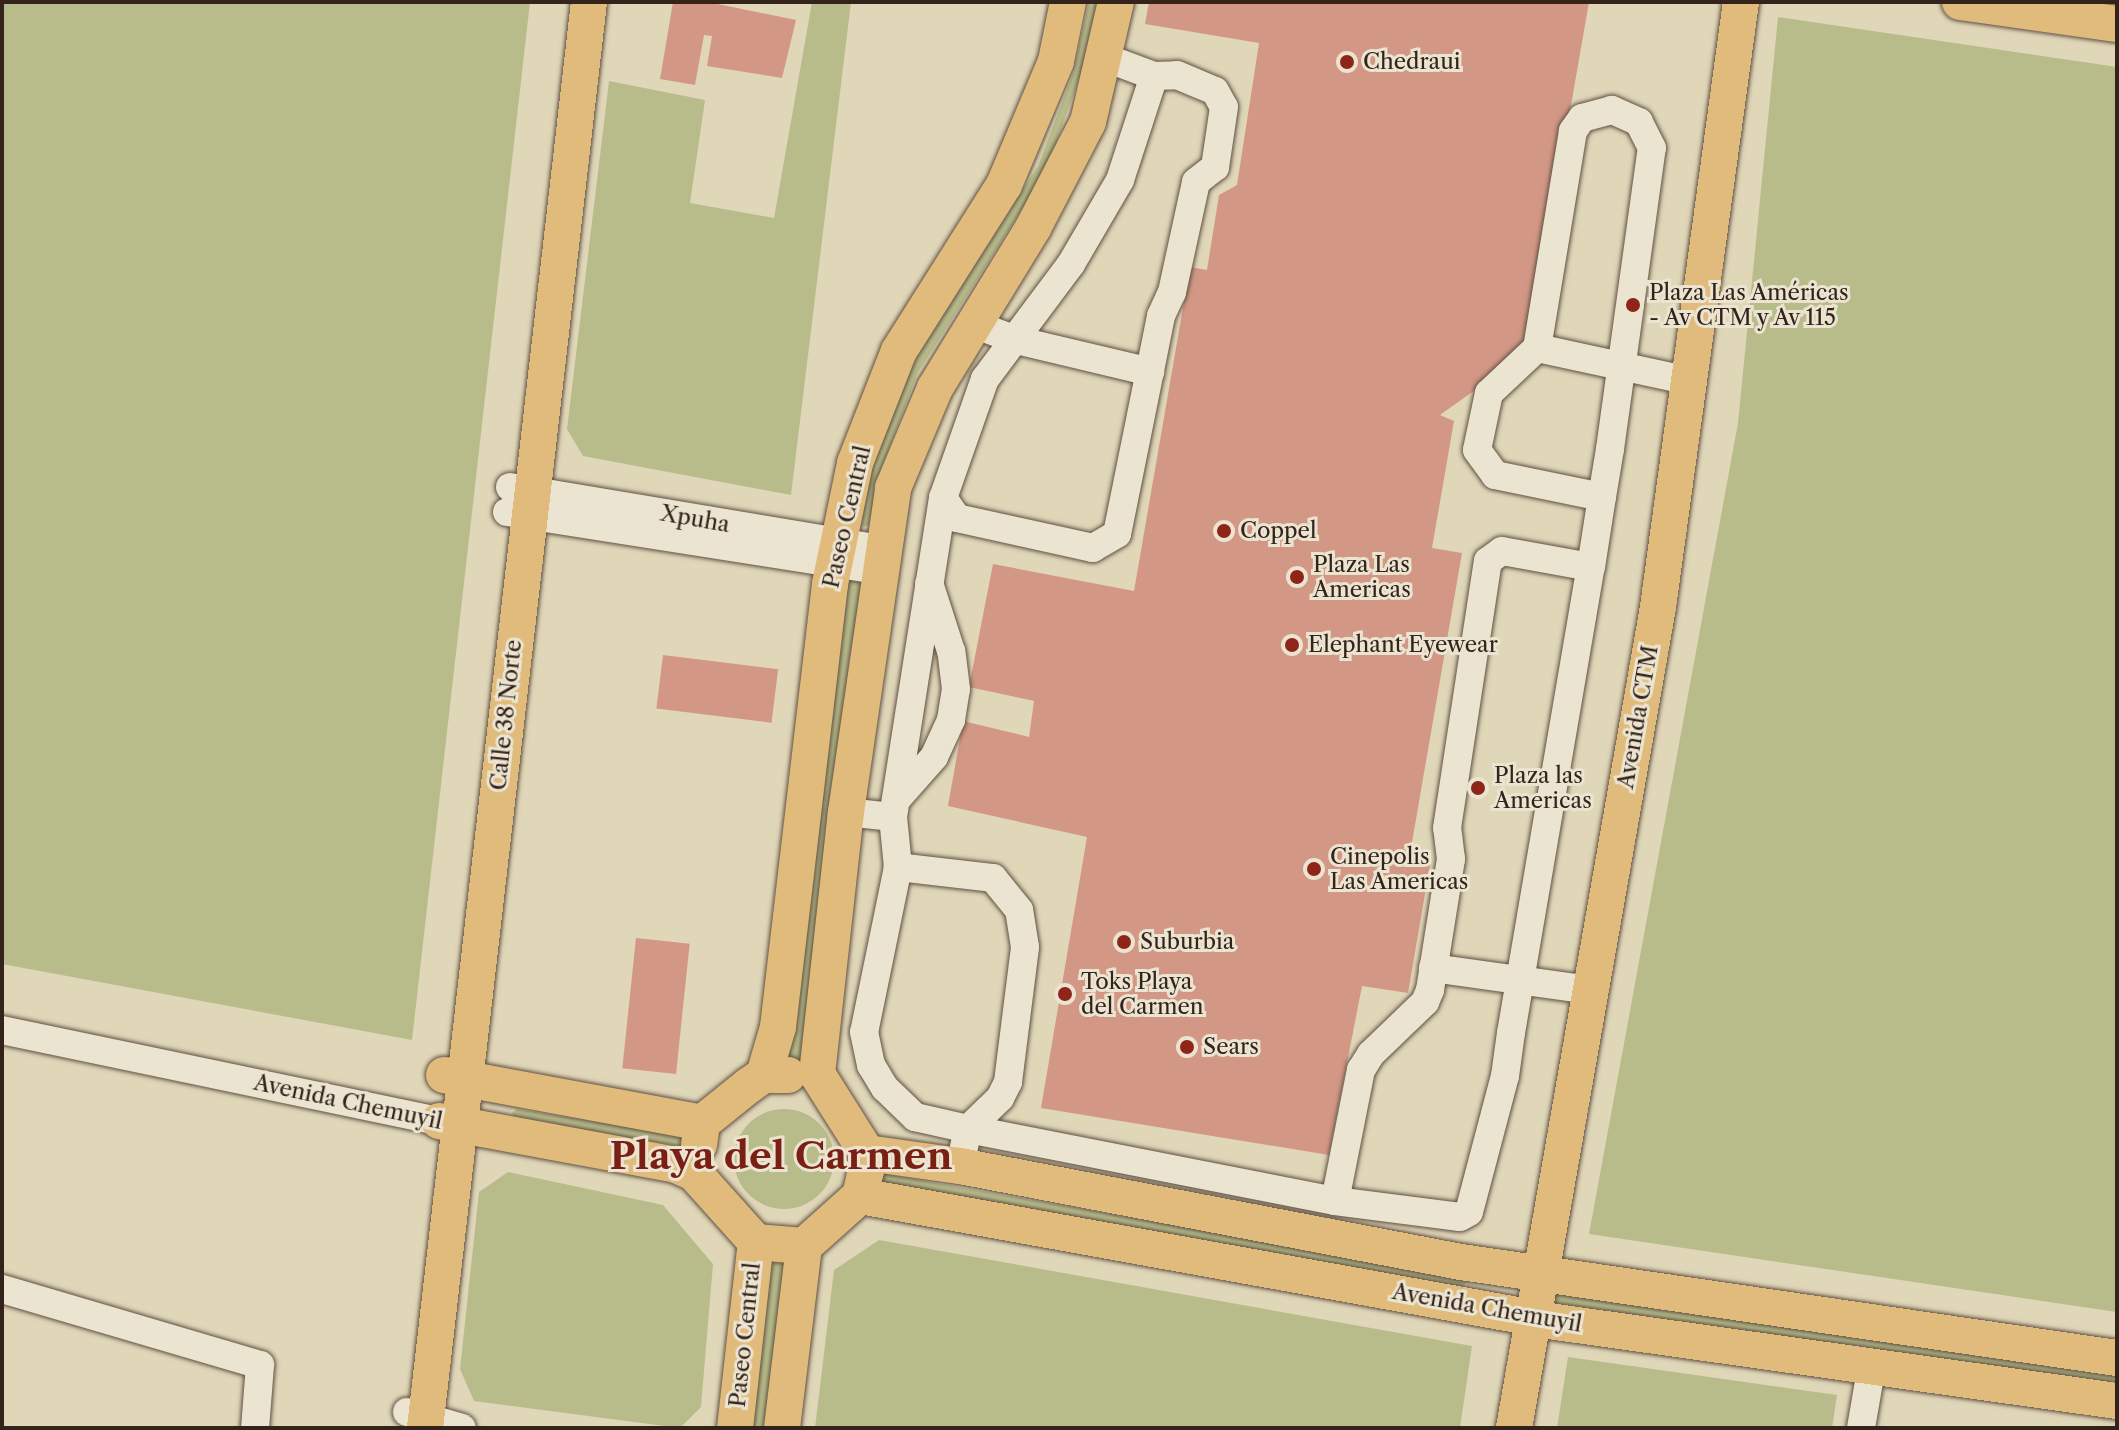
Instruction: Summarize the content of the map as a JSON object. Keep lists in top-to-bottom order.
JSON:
{
  "streets": {
    "main road": [
      "Paseo Central",
      "Calle 38 Norte",
      "Avenida CTM",
      "Avenida Chemuyil"
    ],
    "street": ["Xpuha"]
  },
  "crossings": [
    ["Paseo Central", "Xpuha"],
    ["Paseo Central", "Avenida Chemuyil"],
    ["Xpuha", "Calle 38 Norte"],
    ["Calle 38 Norte", "Avenida Chemuyil"],
    ["Avenida CTM", "Avenida Chemuyil"]
  ],
  "districts": ["Playa del Carmen"],
  "places": [
    "Chedraui",
    "Plaza Las Américas - Av CTM y Av 115",
    "Coppel",
    "Plaza Las Americas",
    "Elephant Eyewear",
    "Plaza las Americas",
    "Cinepolis Las Americas",
    "Suburbia",
    "Toks Playa del Carmen",
    "Sears"
  ]
}
